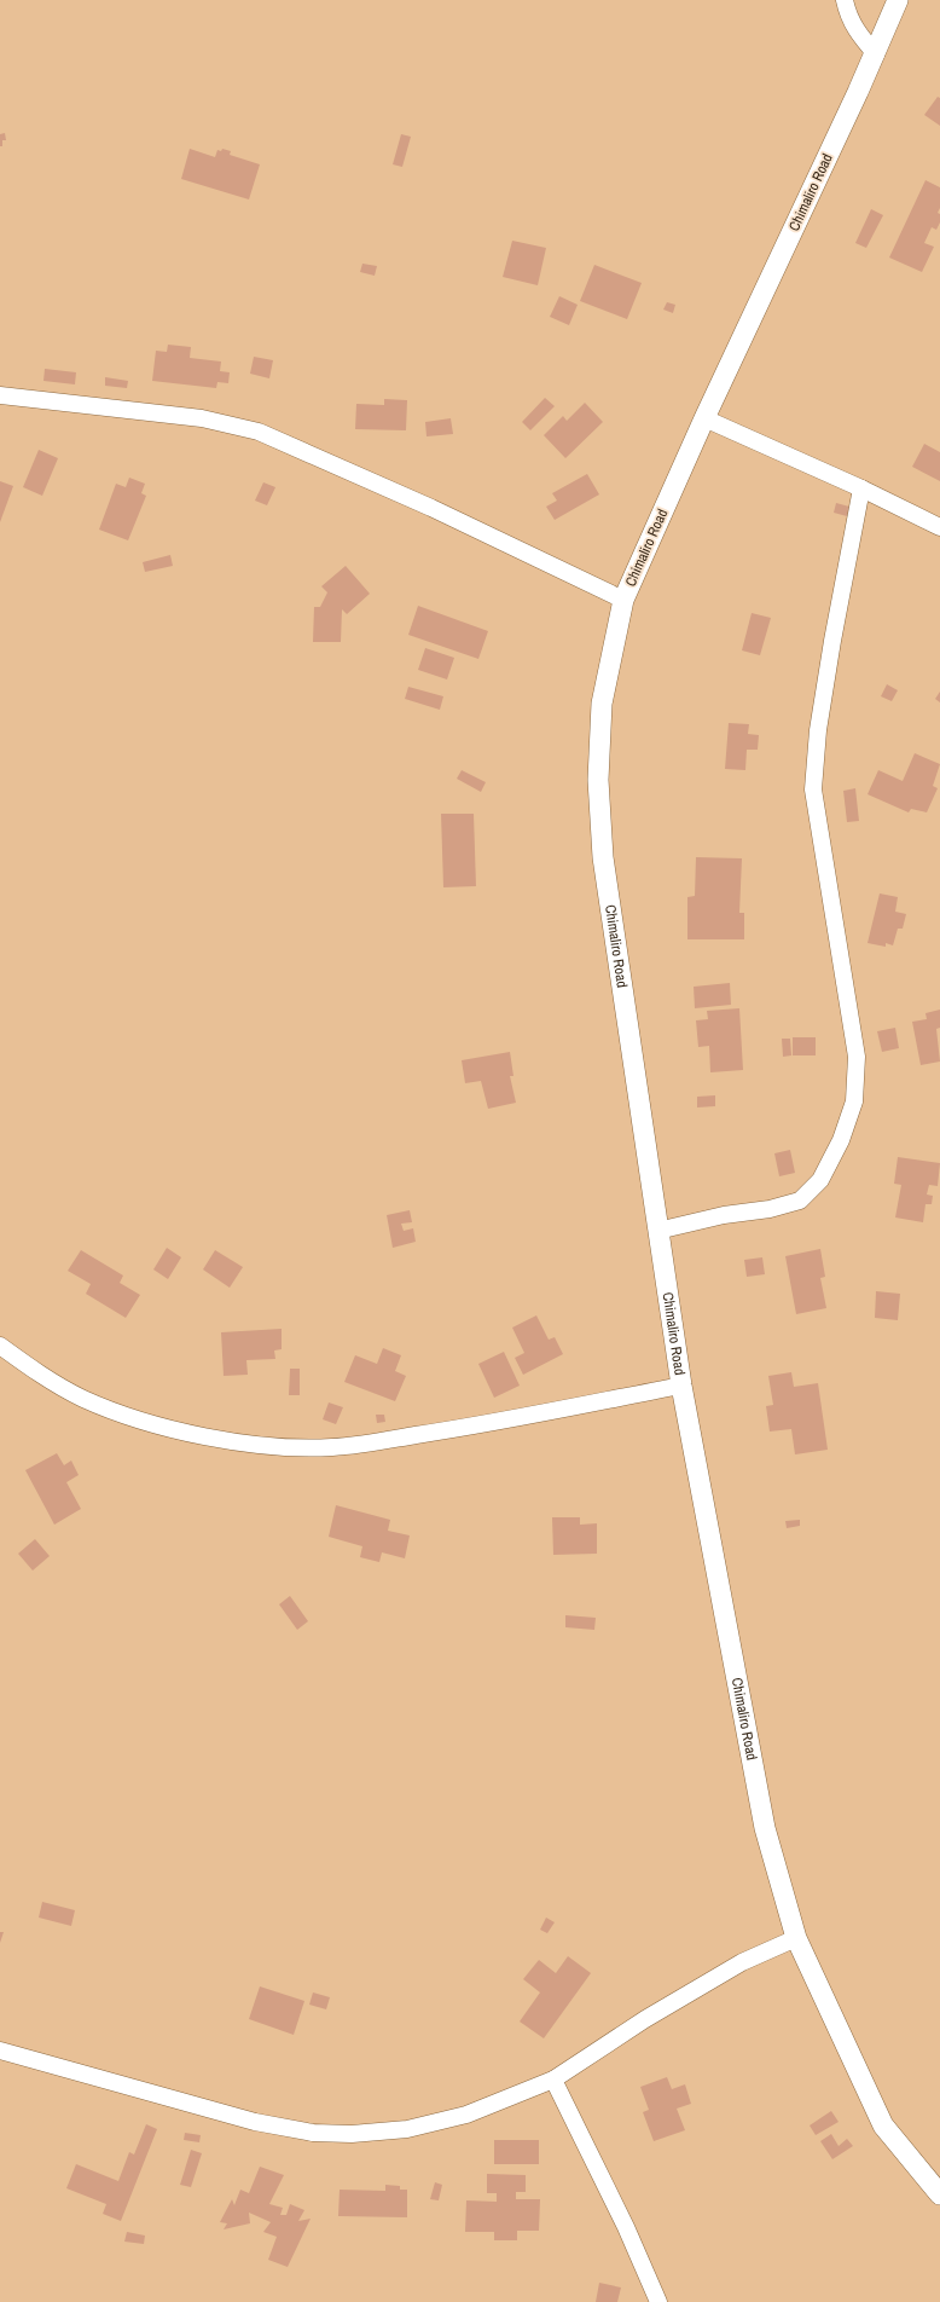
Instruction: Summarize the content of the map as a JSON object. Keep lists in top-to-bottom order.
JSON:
{
  "streets": {
    "street": ["Chimaliro Road"]
  }
}
